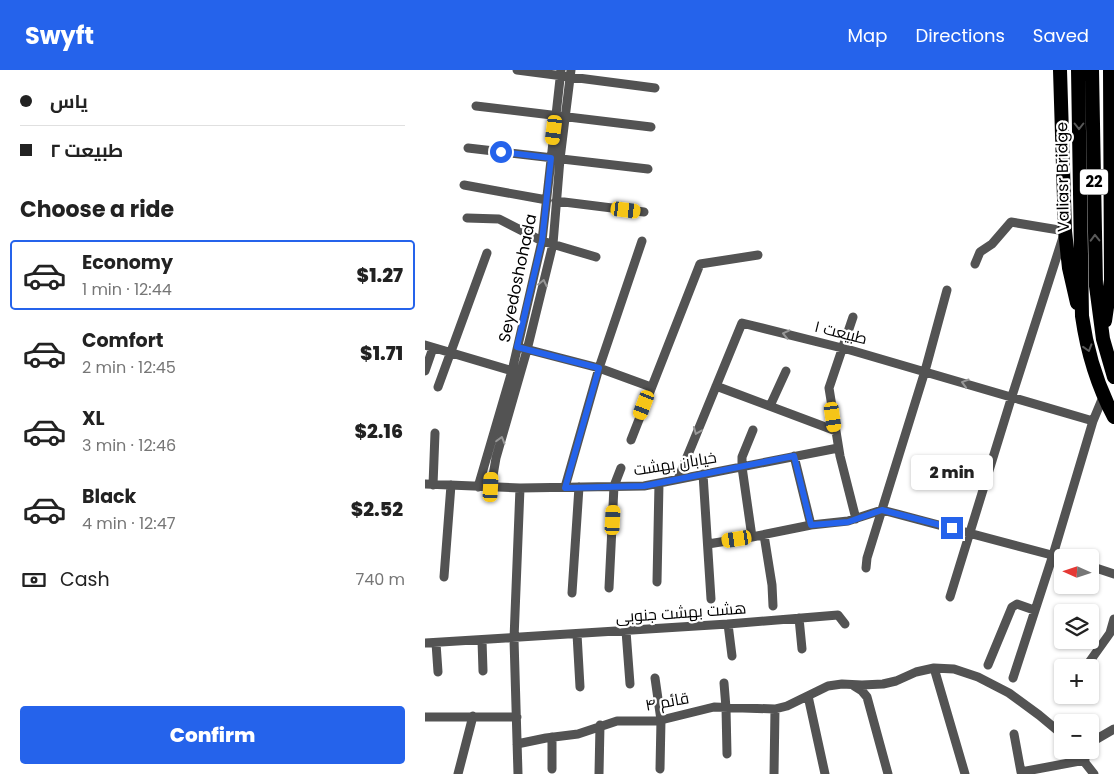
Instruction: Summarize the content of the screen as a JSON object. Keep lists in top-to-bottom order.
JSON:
{
  "streets": {
    "highway": ["Valiasr Bridge", "22"],
    "street": [
      "Seyedoshohada",
      "طبیعت ۱",
      "خیابان بهشت",
      "هشت بهشت جنوبی",
      "قائم ۴"
    ]
  },
  "crossings": [
    ["Valiasr Bridge", "22"],
    ["Seyedoshohada", "خیابان بهشت"],
    ["طبیعت ۱", "خیابان بهشت"]
  ],
  "north": "left",
  "page": {
    "header": "Swyft",
    "nav": ["Map", "Directions", "Saved"],
    "banner": ["یاس", "طبیعت ۲"],
    "heading": "Choose a ride",
    "list": [
      {
        "name": "Economy",
        "note": "1 min · 12:44",
        "value": "$1.27"
      },
      {
        "name": "Comfort",
        "note": "2 min · 12:45",
        "value": "$1.71"
      },
      {
        "name": "XL",
        "note": "3 min · 12:46",
        "value": "$2.16"
      },
      {
        "name": "Black",
        "note": "4 min · 12:47",
        "value": "$2.52"
      }
    ],
    "bubble": "2 min",
    "map_buttons": ["+", "−"],
    "pay": ["Cash", "740 m"],
    "buttons": "Confirm"
  }
}
